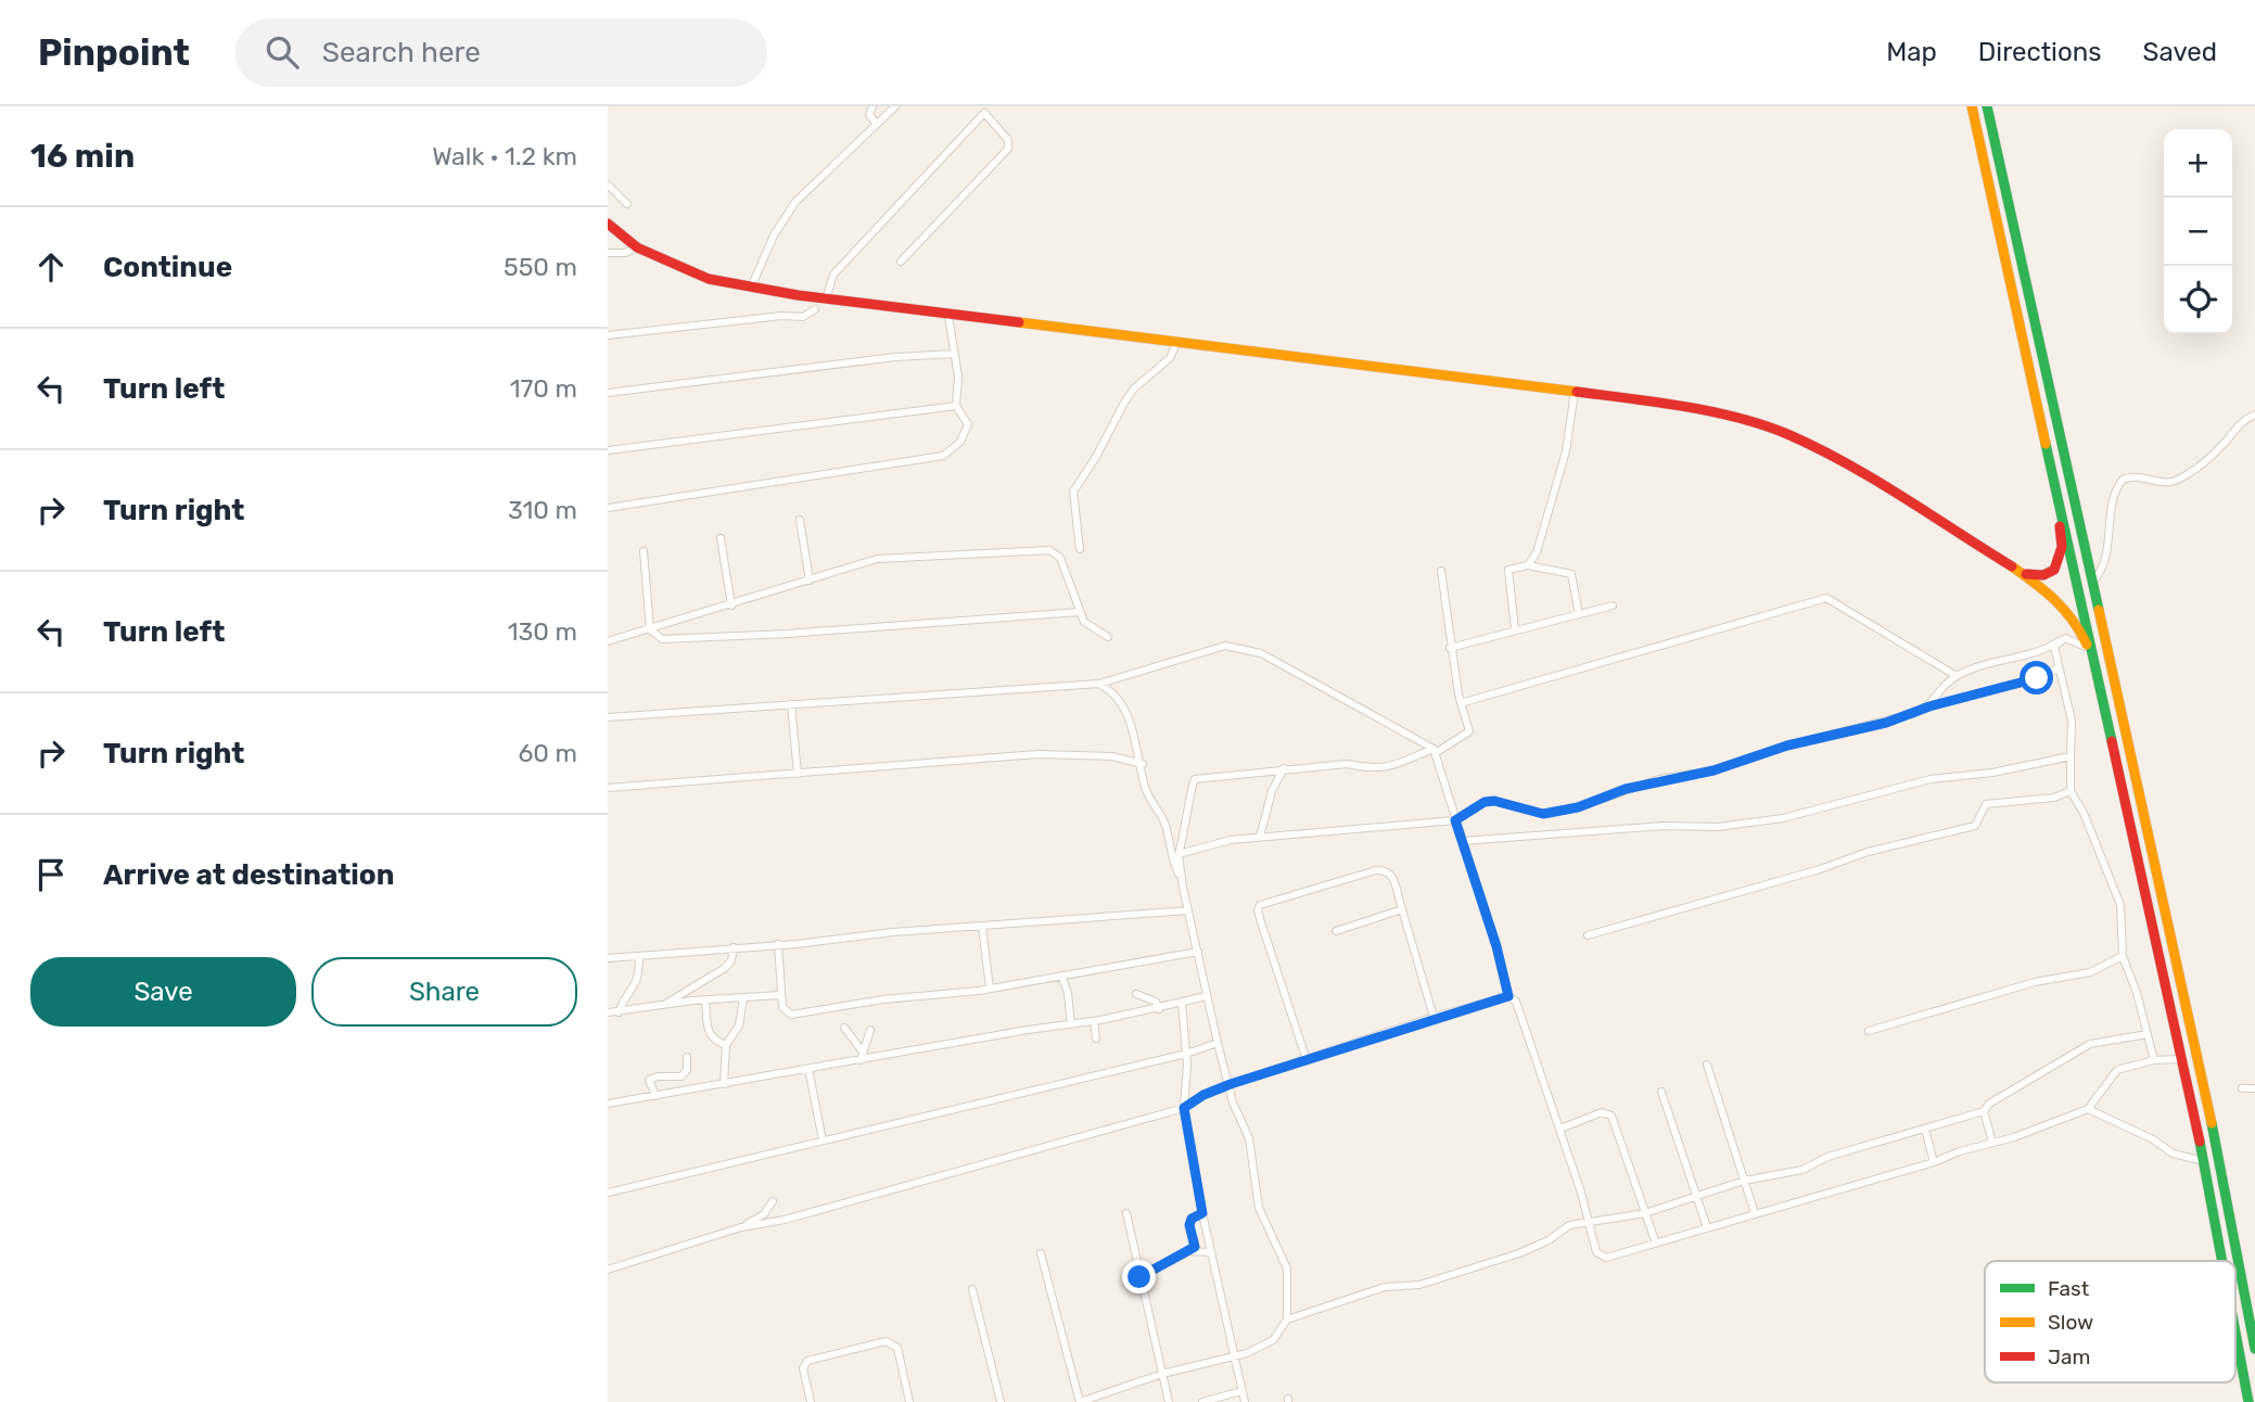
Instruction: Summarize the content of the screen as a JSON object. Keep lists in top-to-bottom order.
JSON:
{
  "legend": ["Fast", "Slow", "Jam"],
  "page": {
    "header": "Pinpoint",
    "search": "Search here",
    "nav": ["Map", "Directions", "Saved"],
    "heading": ["16 min", "Walk · 1.2 km"],
    "map_buttons": ["+", "−"],
    "list": [
      ["Continue", "550 m"],
      ["Turn left", "170 m"],
      ["Turn right", "310 m"],
      ["Turn left", "130 m"],
      ["Turn right", "60 m"],
      "Arrive at destination"
    ],
    "buttons": ["Save", "Share"]
  }
}
